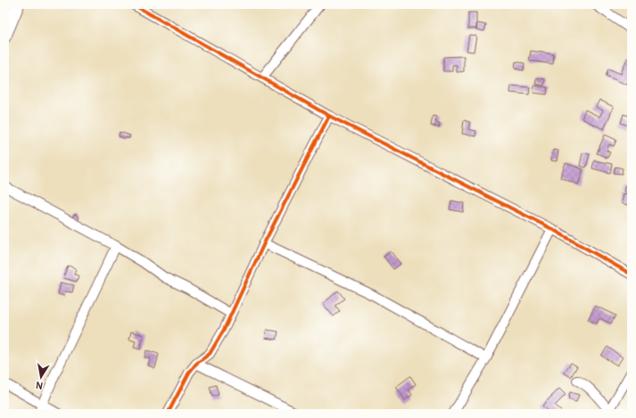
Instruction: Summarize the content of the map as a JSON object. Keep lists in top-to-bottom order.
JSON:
{
  "north": "bottom"
}
